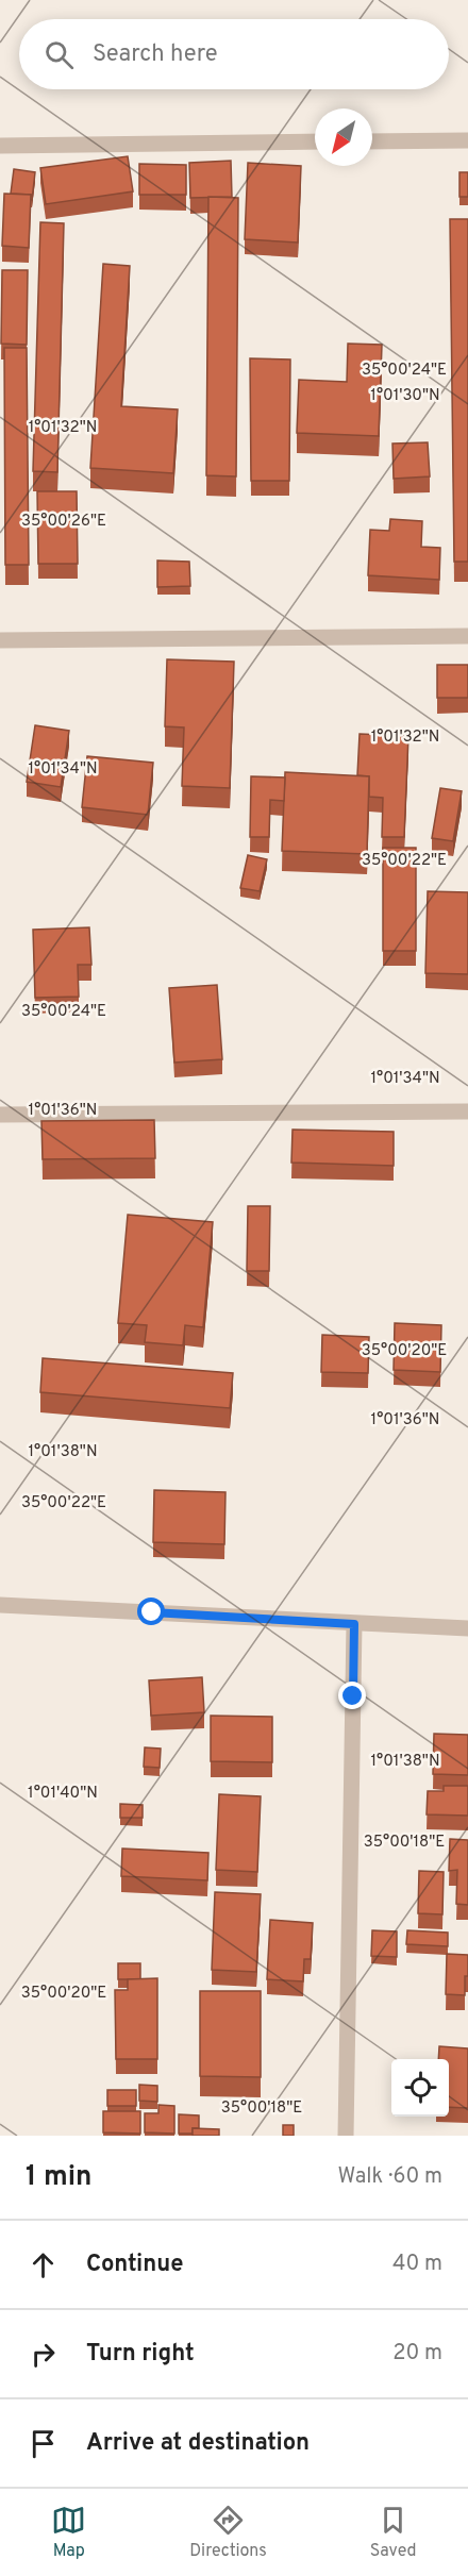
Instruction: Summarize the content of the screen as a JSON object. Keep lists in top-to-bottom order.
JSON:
{
  "north": "bottom left",
  "page": {
    "search": "Search here",
    "heading": ["1 min", "Walk · 60 m"],
    "list": [
      ["Continue", "40 m"],
      ["Turn right", "20 m"],
      "Arrive at destination"
    ],
    "nav": ["Map", "Directions", "Saved"]
  },
  "coordinates": [
    "35°00'24\"E",
    "1°01'30\"N",
    "1°01'32\"N",
    "35°00'26\"E",
    "1°01'34\"N",
    "35°00'22\"E",
    "1°01'36\"N",
    "35°00'20\"E",
    "1°01'38\"N",
    "1°01'40\"N",
    "35°00'18\"E"
  ]
}
